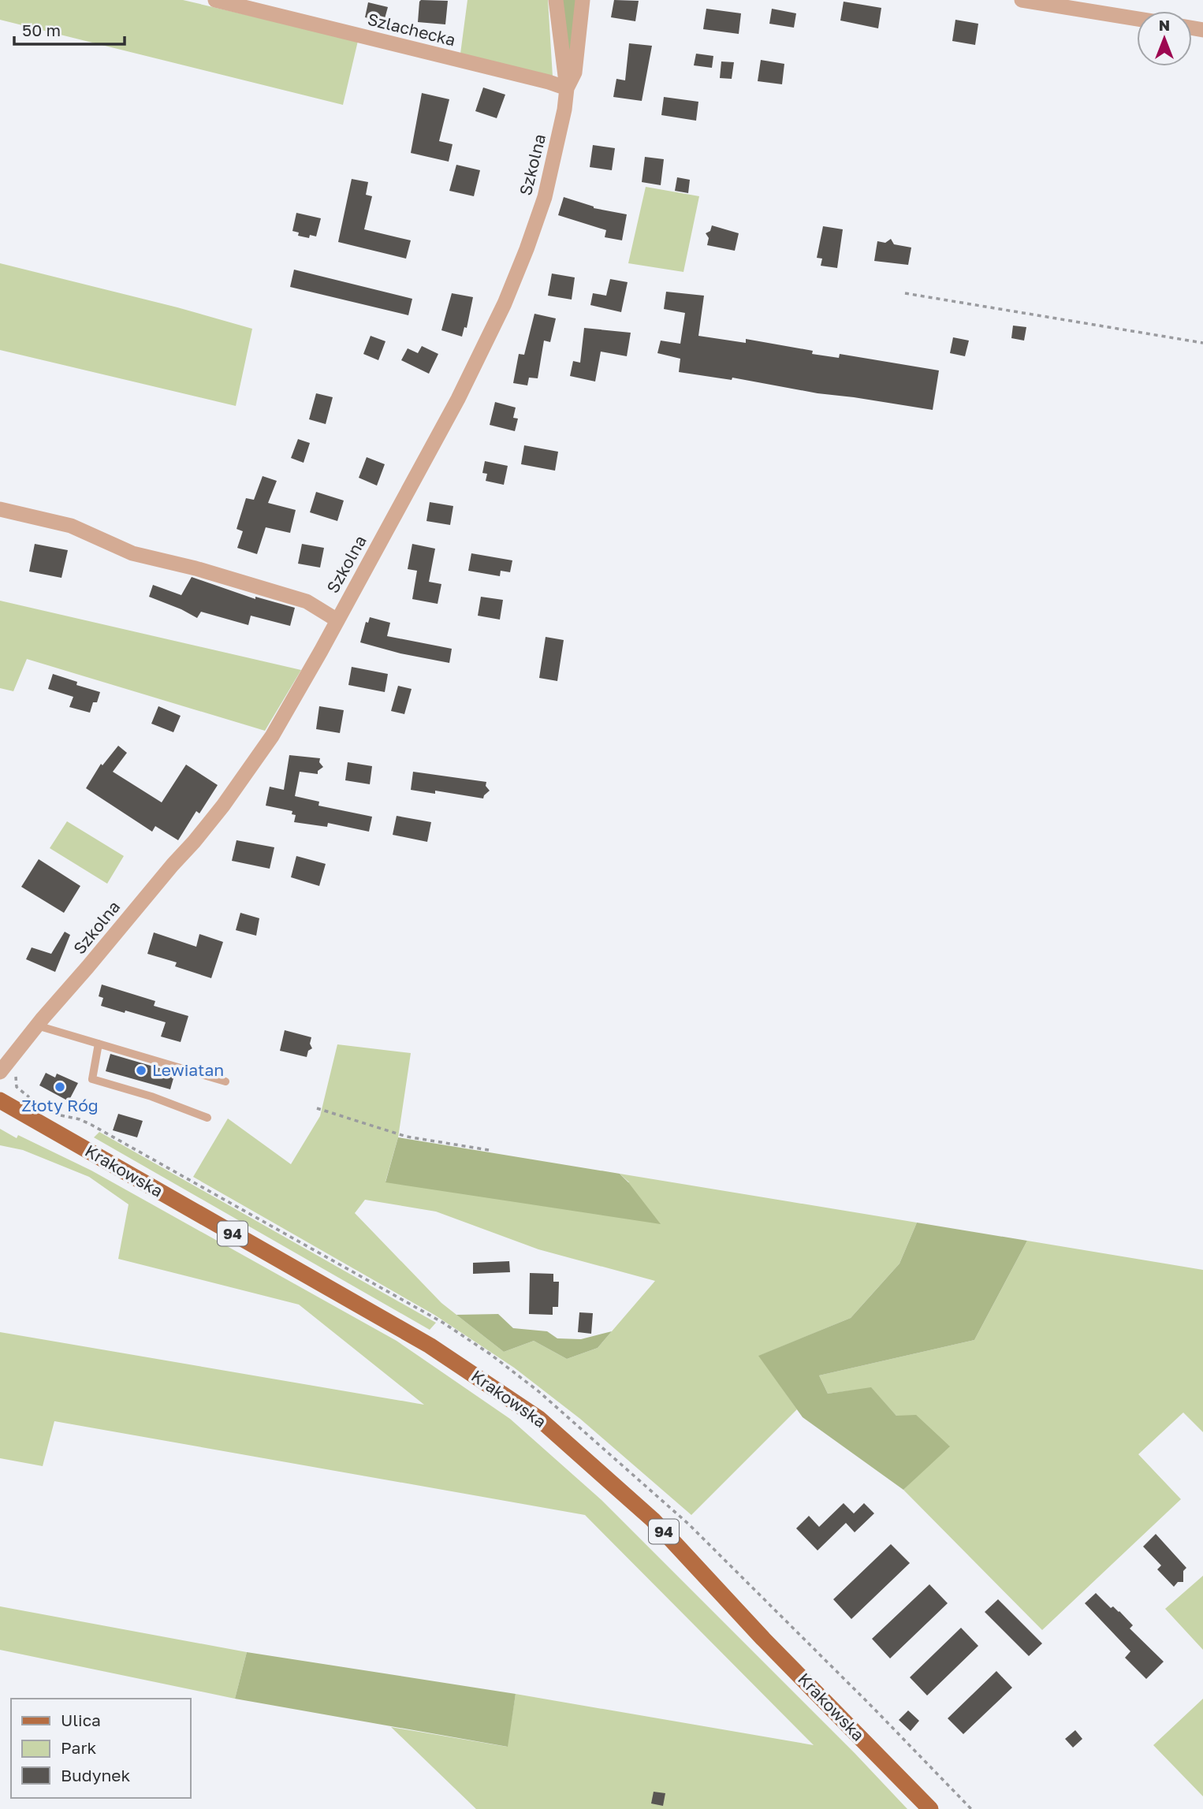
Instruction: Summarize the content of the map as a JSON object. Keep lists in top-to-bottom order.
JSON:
{
  "streets": {
    "main road": ["Krakowska", "94"],
    "street": ["Szlachecka", "Szkolna"]
  },
  "crossings": [
    ["Szlachecka", "Szkolna"]
  ],
  "places": ["Lewiatan", "Złoty Róg"],
  "legend": ["Ulica", "Park", "Budynek"],
  "scale_bar": "50 m",
  "north": "top"
}
